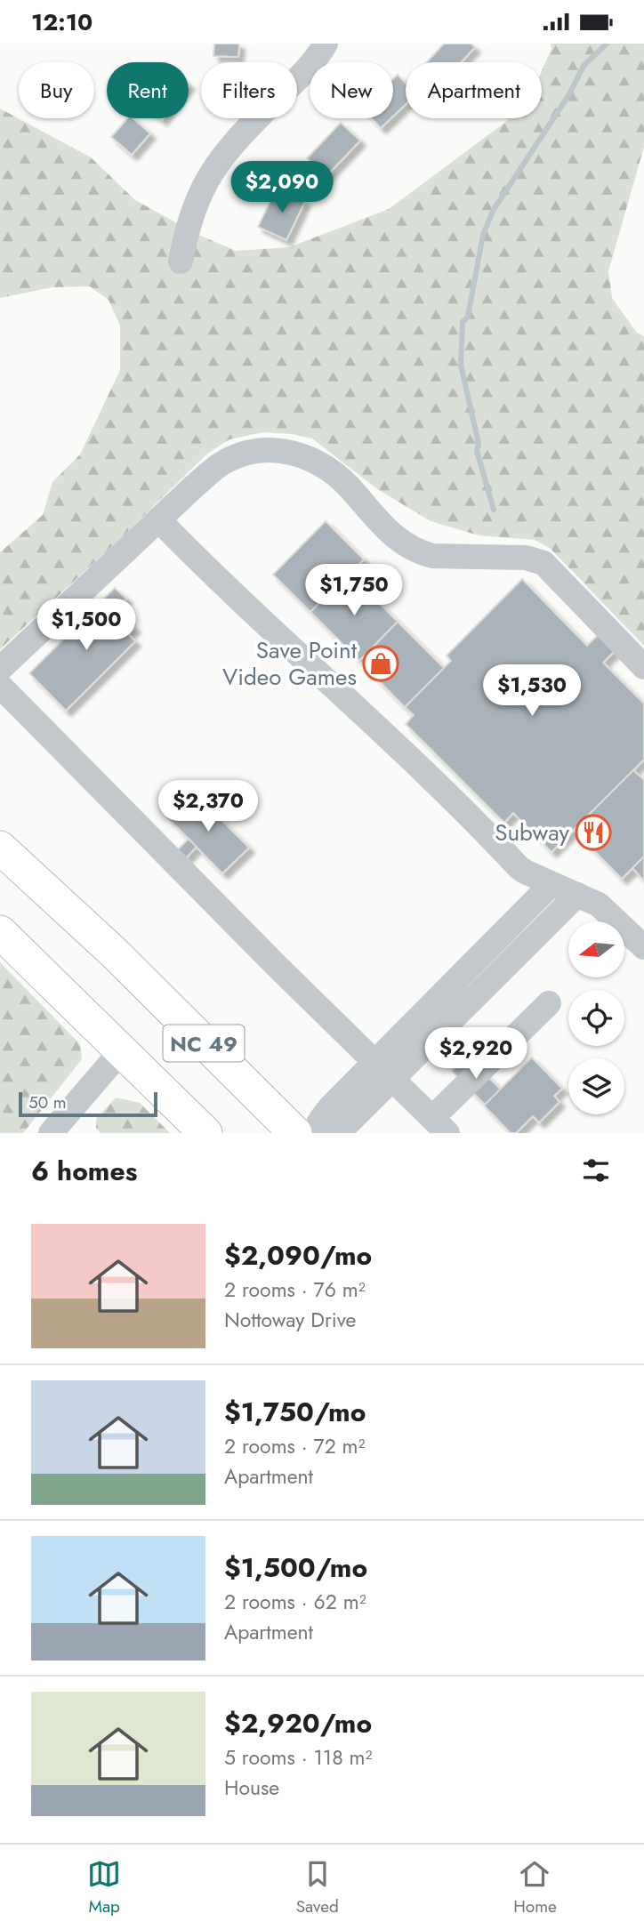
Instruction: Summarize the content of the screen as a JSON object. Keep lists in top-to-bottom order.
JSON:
{
  "streets": {
    "main road": ["NC 49"]
  },
  "places": {
    "shop": ["Save Point Video Games"],
    "restaurant": ["Subway"]
  },
  "scale_bar": "50 m",
  "north": "left",
  "page": {
    "status": "12:10",
    "chip": [
      "Buy",
      "Rent",
      "Filters",
      "New",
      "Apartment"
    ],
    "price": [
      "$2,090",
      "$1,750",
      "$1,500",
      "$1,530",
      "$2,370",
      "$2,920"
    ],
    "scale": "50 m",
    "heading": "6 homes",
    "list": [
      {
        "name": "$2,090/mo",
        "note": "2 rooms · 76 m² · Nottoway Drive"
      },
      {
        "name": "$1,750/mo",
        "note": "2 rooms · 72 m² · Apartment"
      },
      {
        "name": "$1,500/mo",
        "note": "2 rooms · 62 m² · Apartment"
      },
      {
        "name": "$2,920/mo",
        "note": "5 rooms · 118 m² · House"
      }
    ],
    "tabs": ["Map", "Saved", "Home"]
  }
}
